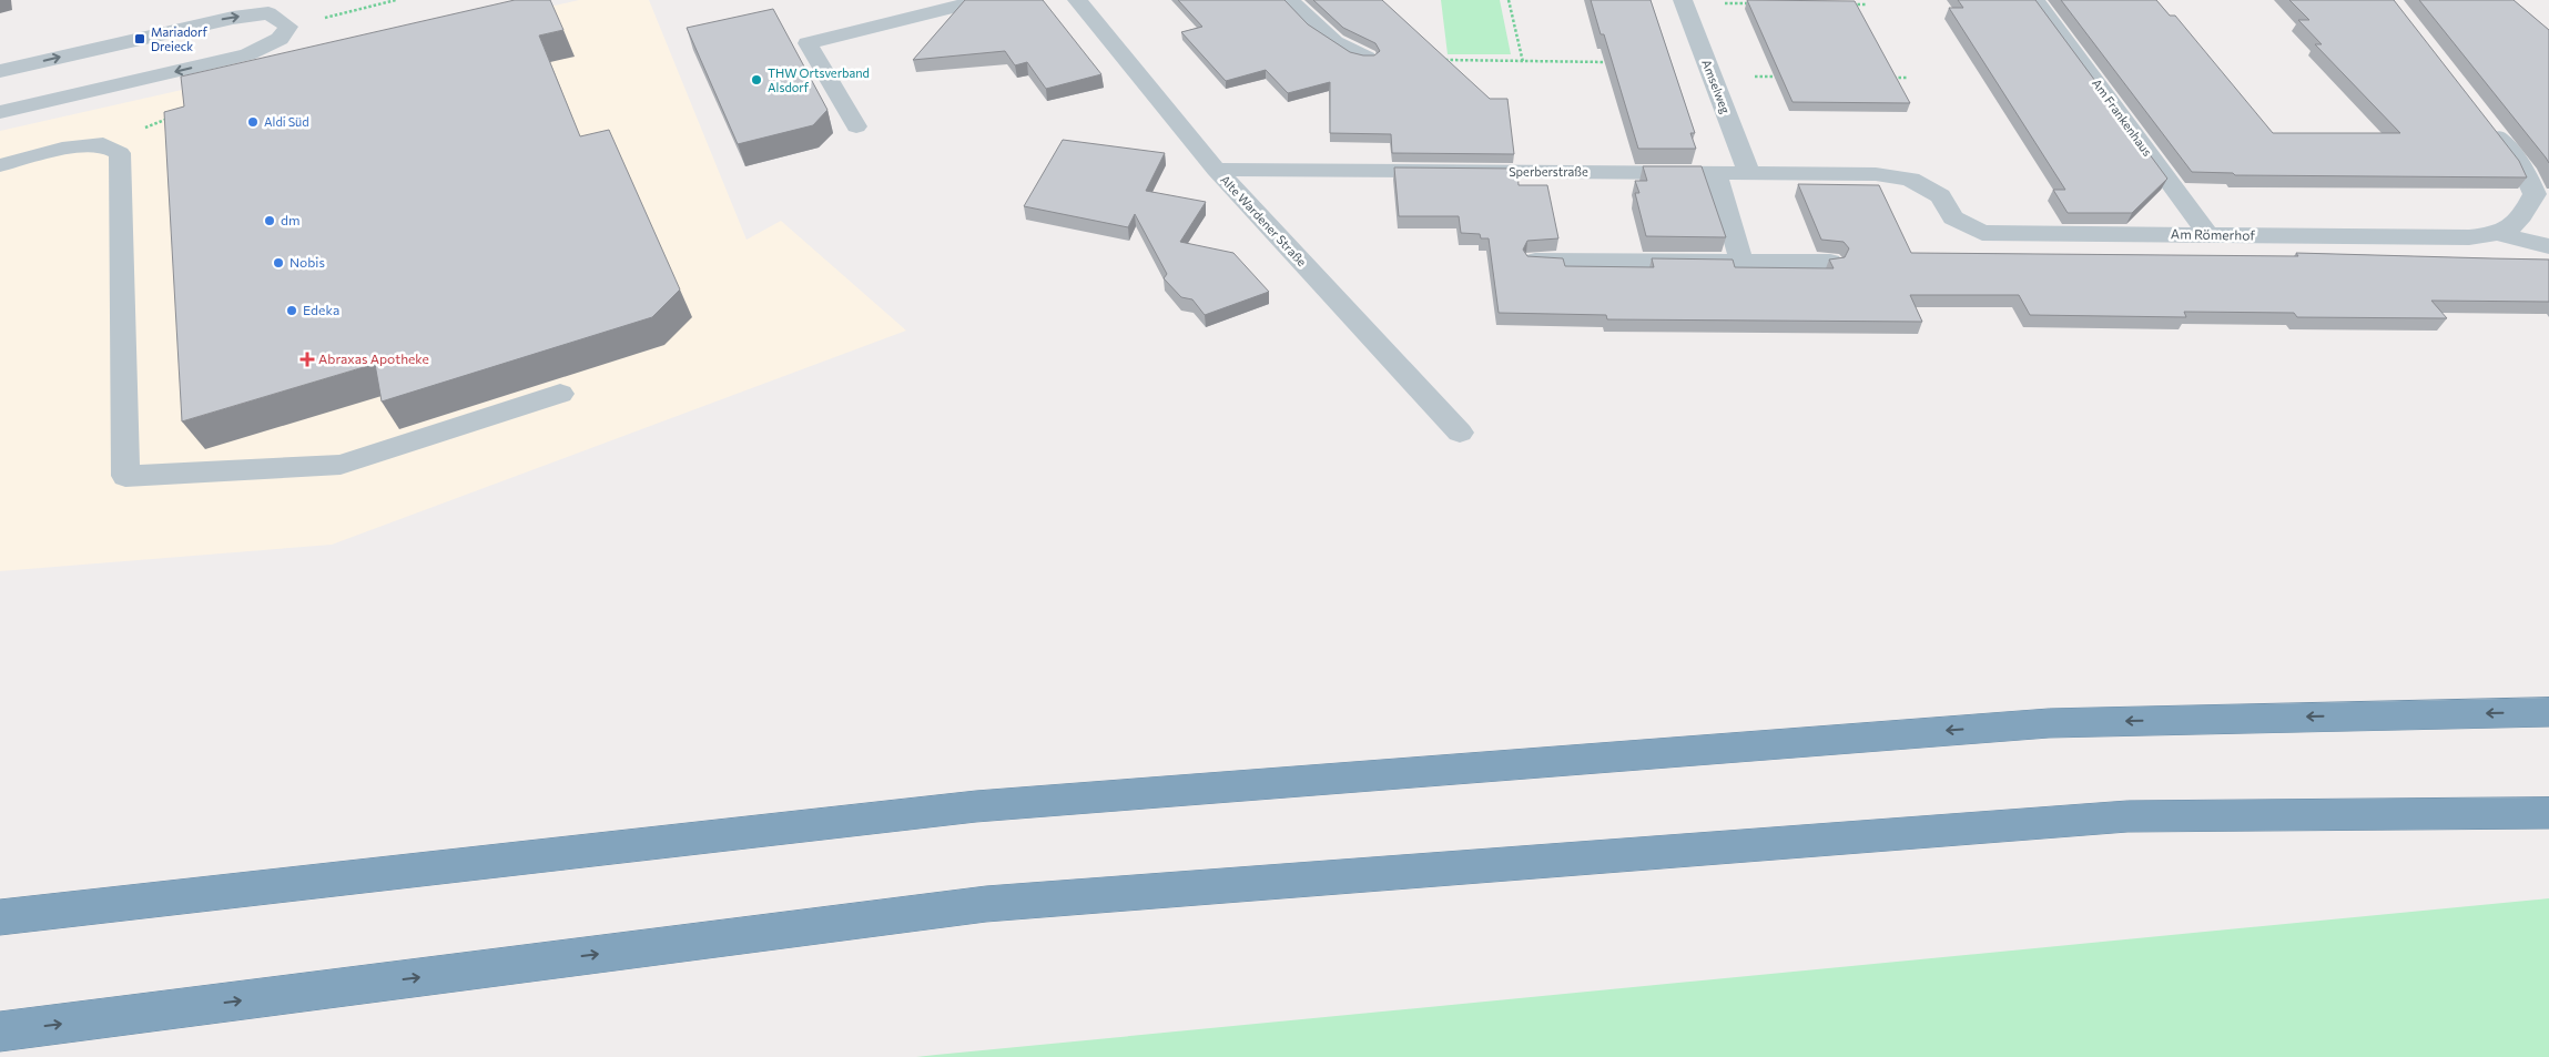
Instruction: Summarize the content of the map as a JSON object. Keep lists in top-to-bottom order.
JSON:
{
  "streets": {
    "street": [
      "Amselweg",
      "Am Frankenhaus",
      "Sperberstraße",
      "Alte Wardener Straße",
      "Am Römerhof"
    ]
  },
  "crossings": [
    ["Amselweg", "Sperberstraße"],
    ["Am Frankenhaus", "Am Römerhof"],
    ["Sperberstraße", "Alte Wardener Straße"],
    ["Sperberstraße", "Am Römerhof"]
  ],
  "places": {
    "transit": ["Mariadorf Dreieck"],
    "other": [
      "THW Ortsverband Alsdorf",
      "Aldi Süd",
      "dm",
      "Nobis",
      "Edeka"
    ],
    "health": ["Abraxas Apotheke"]
  }
}
